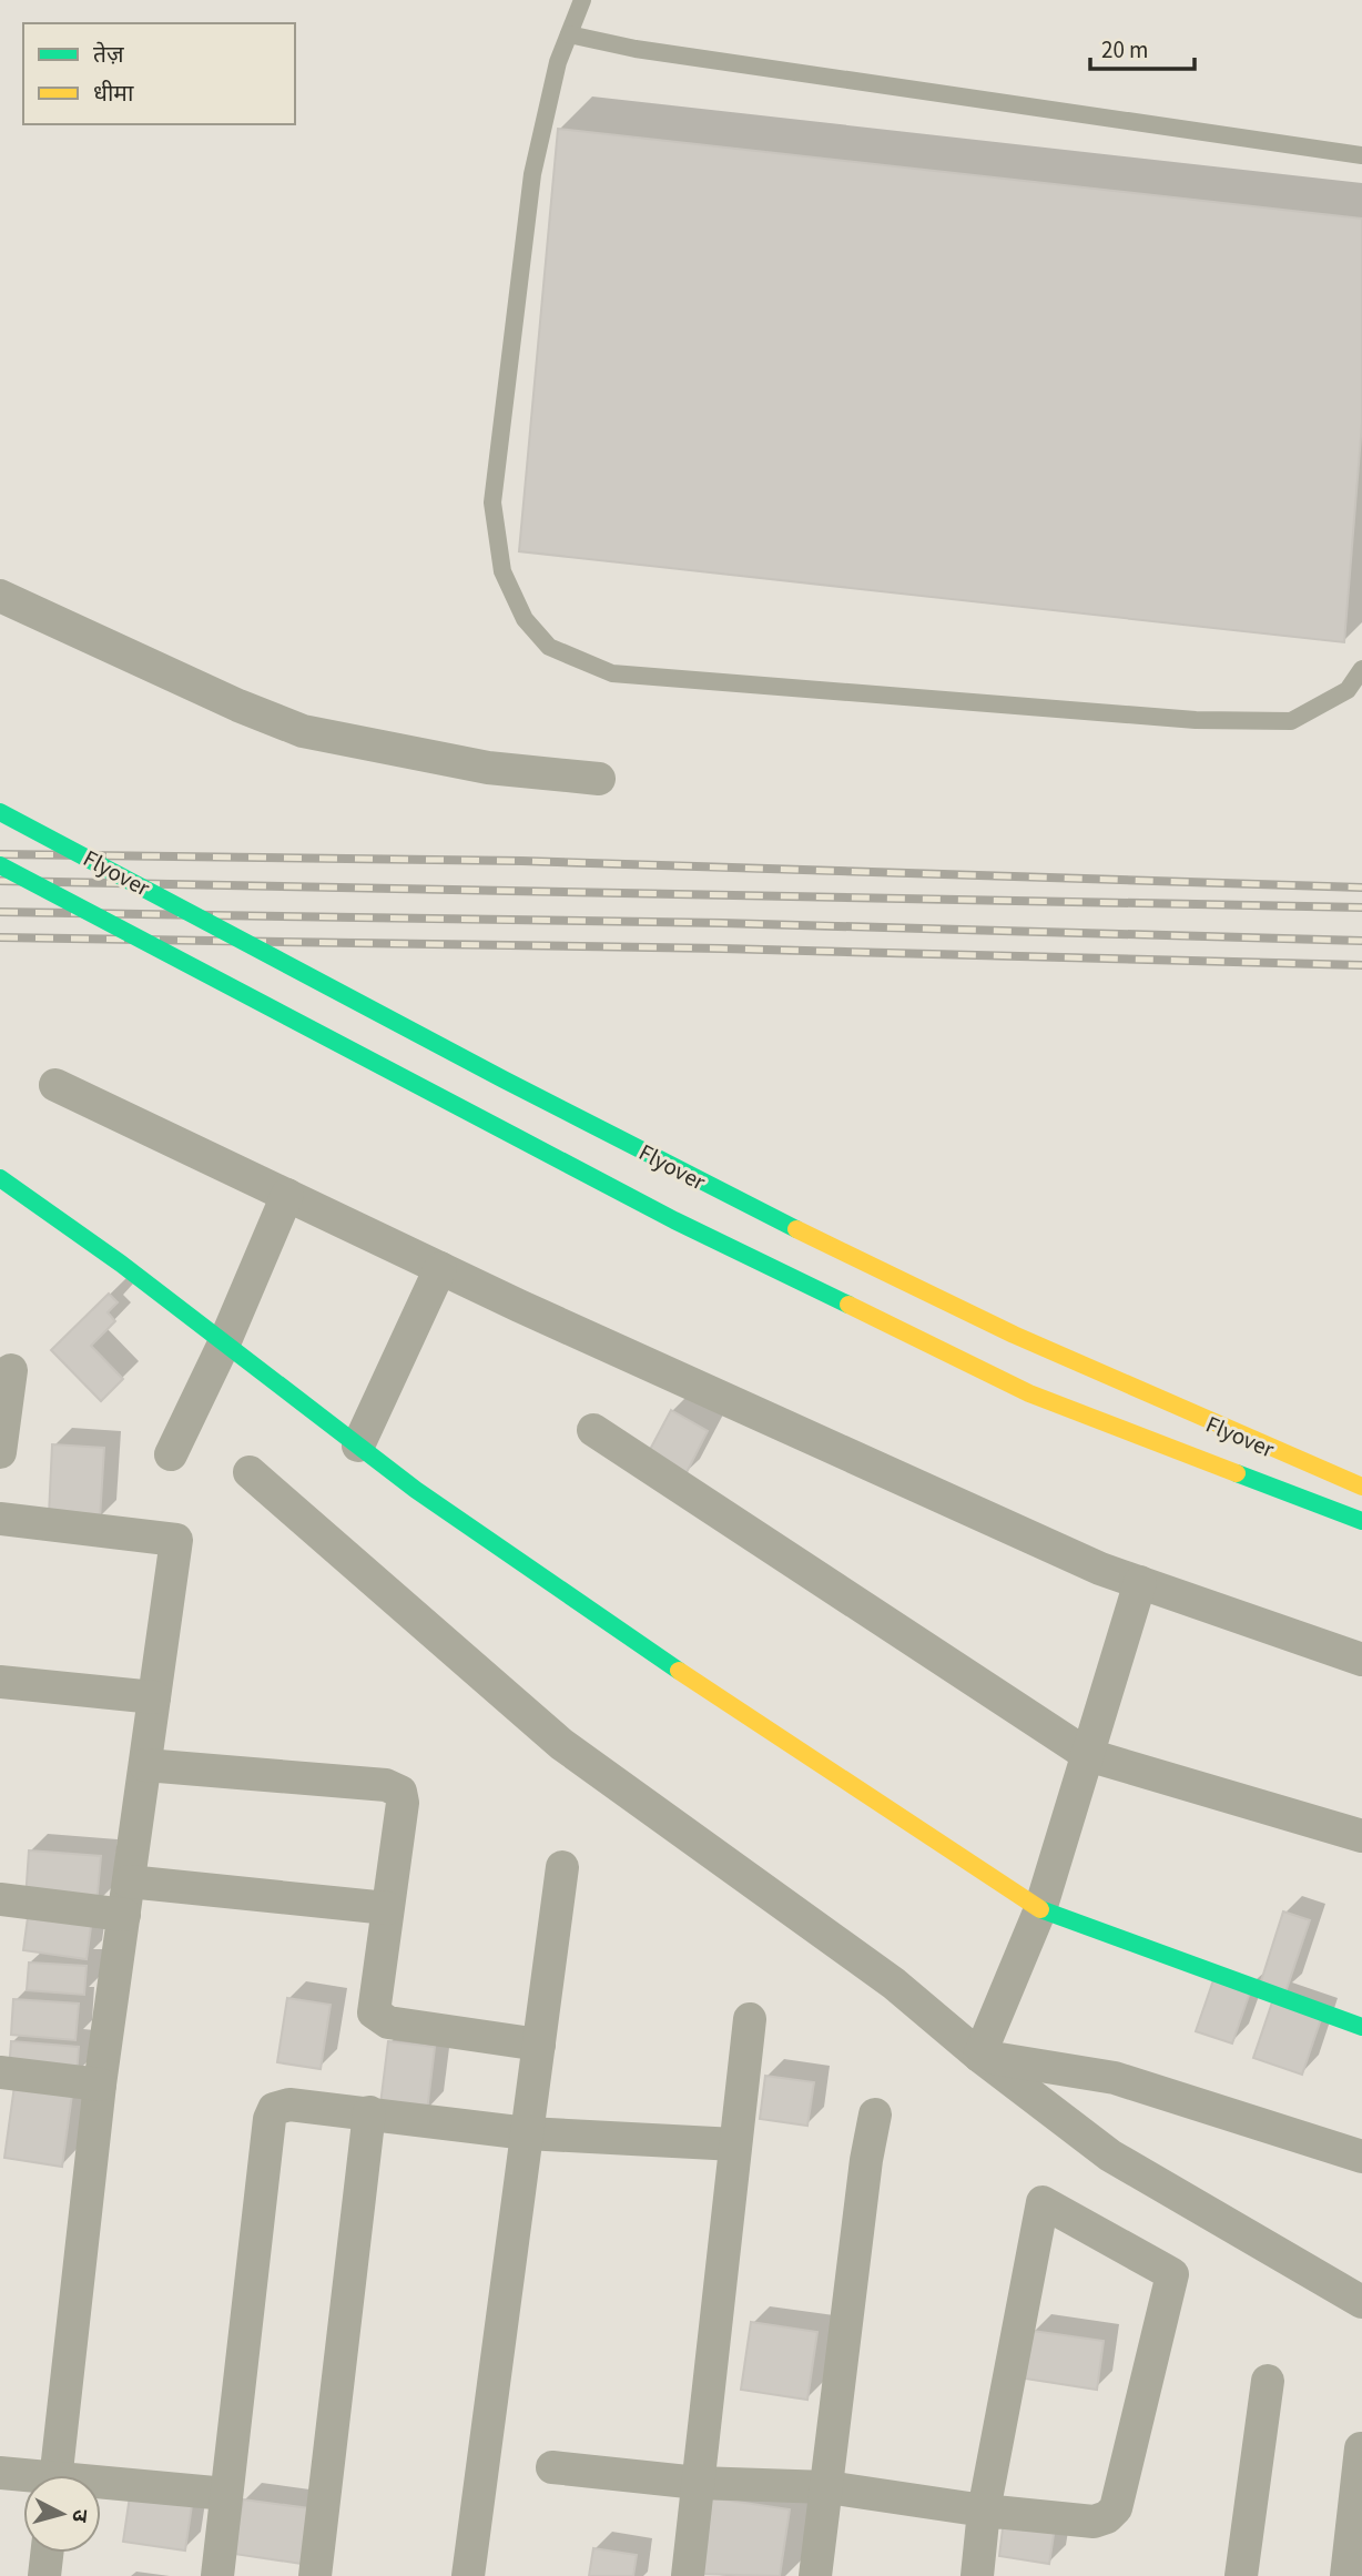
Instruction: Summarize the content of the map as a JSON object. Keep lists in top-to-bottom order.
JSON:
{
  "streets": {
    "main road": ["Flyover"]
  },
  "legend": ["तेज़", "धीमा"],
  "scale_bar": "20 m",
  "north": "right"
}
